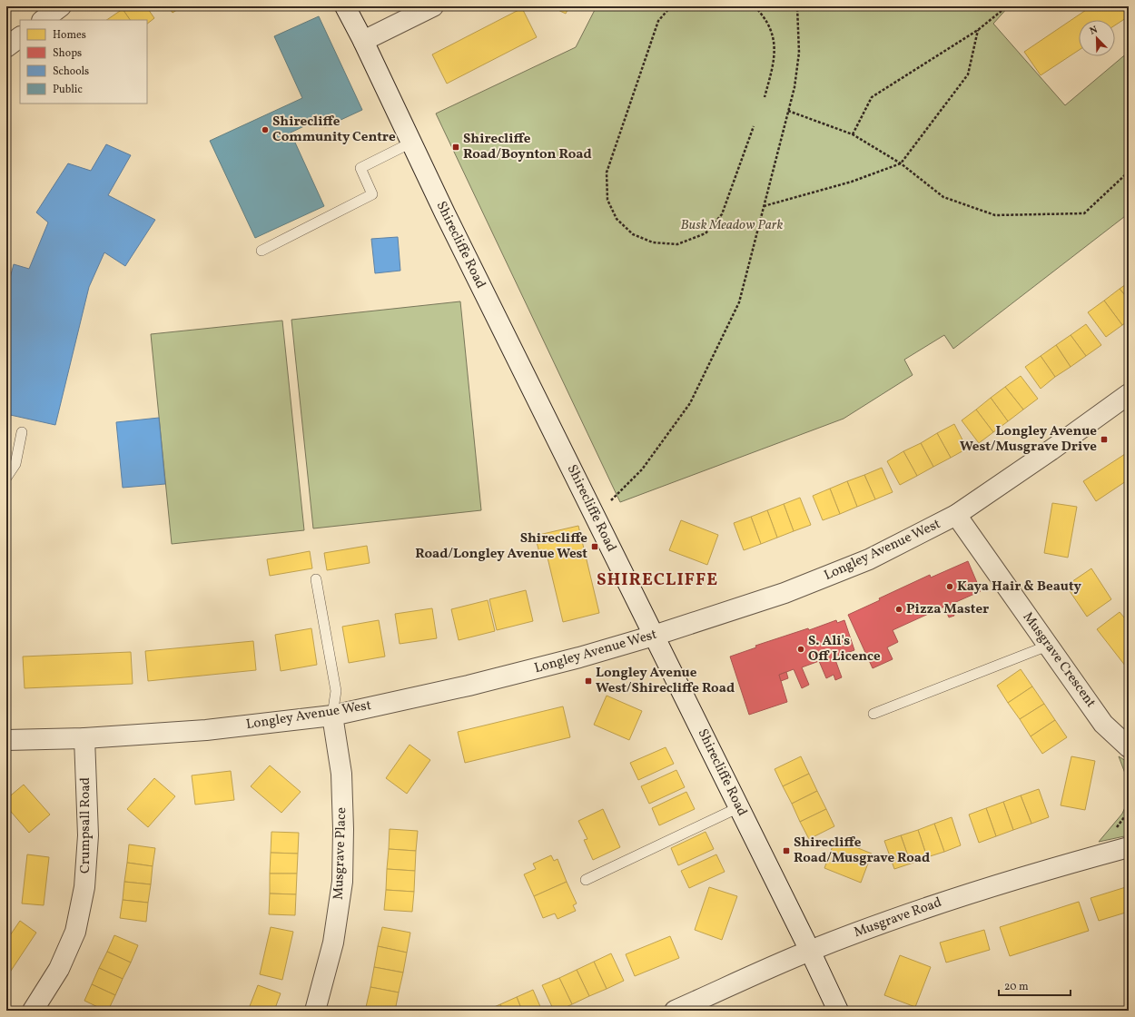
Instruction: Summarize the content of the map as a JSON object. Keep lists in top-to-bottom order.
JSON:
{
  "streets": {
    "street": [
      "Shirecliffe Road",
      "Longley Avenue West",
      "Musgrave Crescent",
      "Crumpsall Road",
      "Musgrave Place",
      "Musgrave Road"
    ]
  },
  "crossings": [
    ["Shirecliffe Road", "Longley Avenue West"],
    ["Shirecliffe Road", "Musgrave Road"],
    ["Longley Avenue West", "Musgrave Crescent"],
    ["Longley Avenue West", "Crumpsall Road"],
    ["Longley Avenue West", "Musgrave Place"]
  ],
  "districts": ["SHIRECLIFFE"],
  "parks": ["Busk Meadow Park"],
  "places": {
    "other": [
      "Shirecliffe Community Centre",
      "Kaya Hair & Beauty",
      "Pizza Master",
      "S. Ali's Off Licence"
    ],
    "transit": [
      "Shirecliffe Road/Boynton Road",
      "Longley Avenue West/Musgrave Drive",
      "Shirecliffe Road/Longley Avenue West",
      "Longley Avenue West/Shirecliffe Road",
      "Shirecliffe Road/Musgrave Road"
    ]
  },
  "legend": [
    "Homes",
    "Shops",
    "Schools",
    "Public"
  ],
  "scale_bar": "20 m",
  "north": "top left"
}
